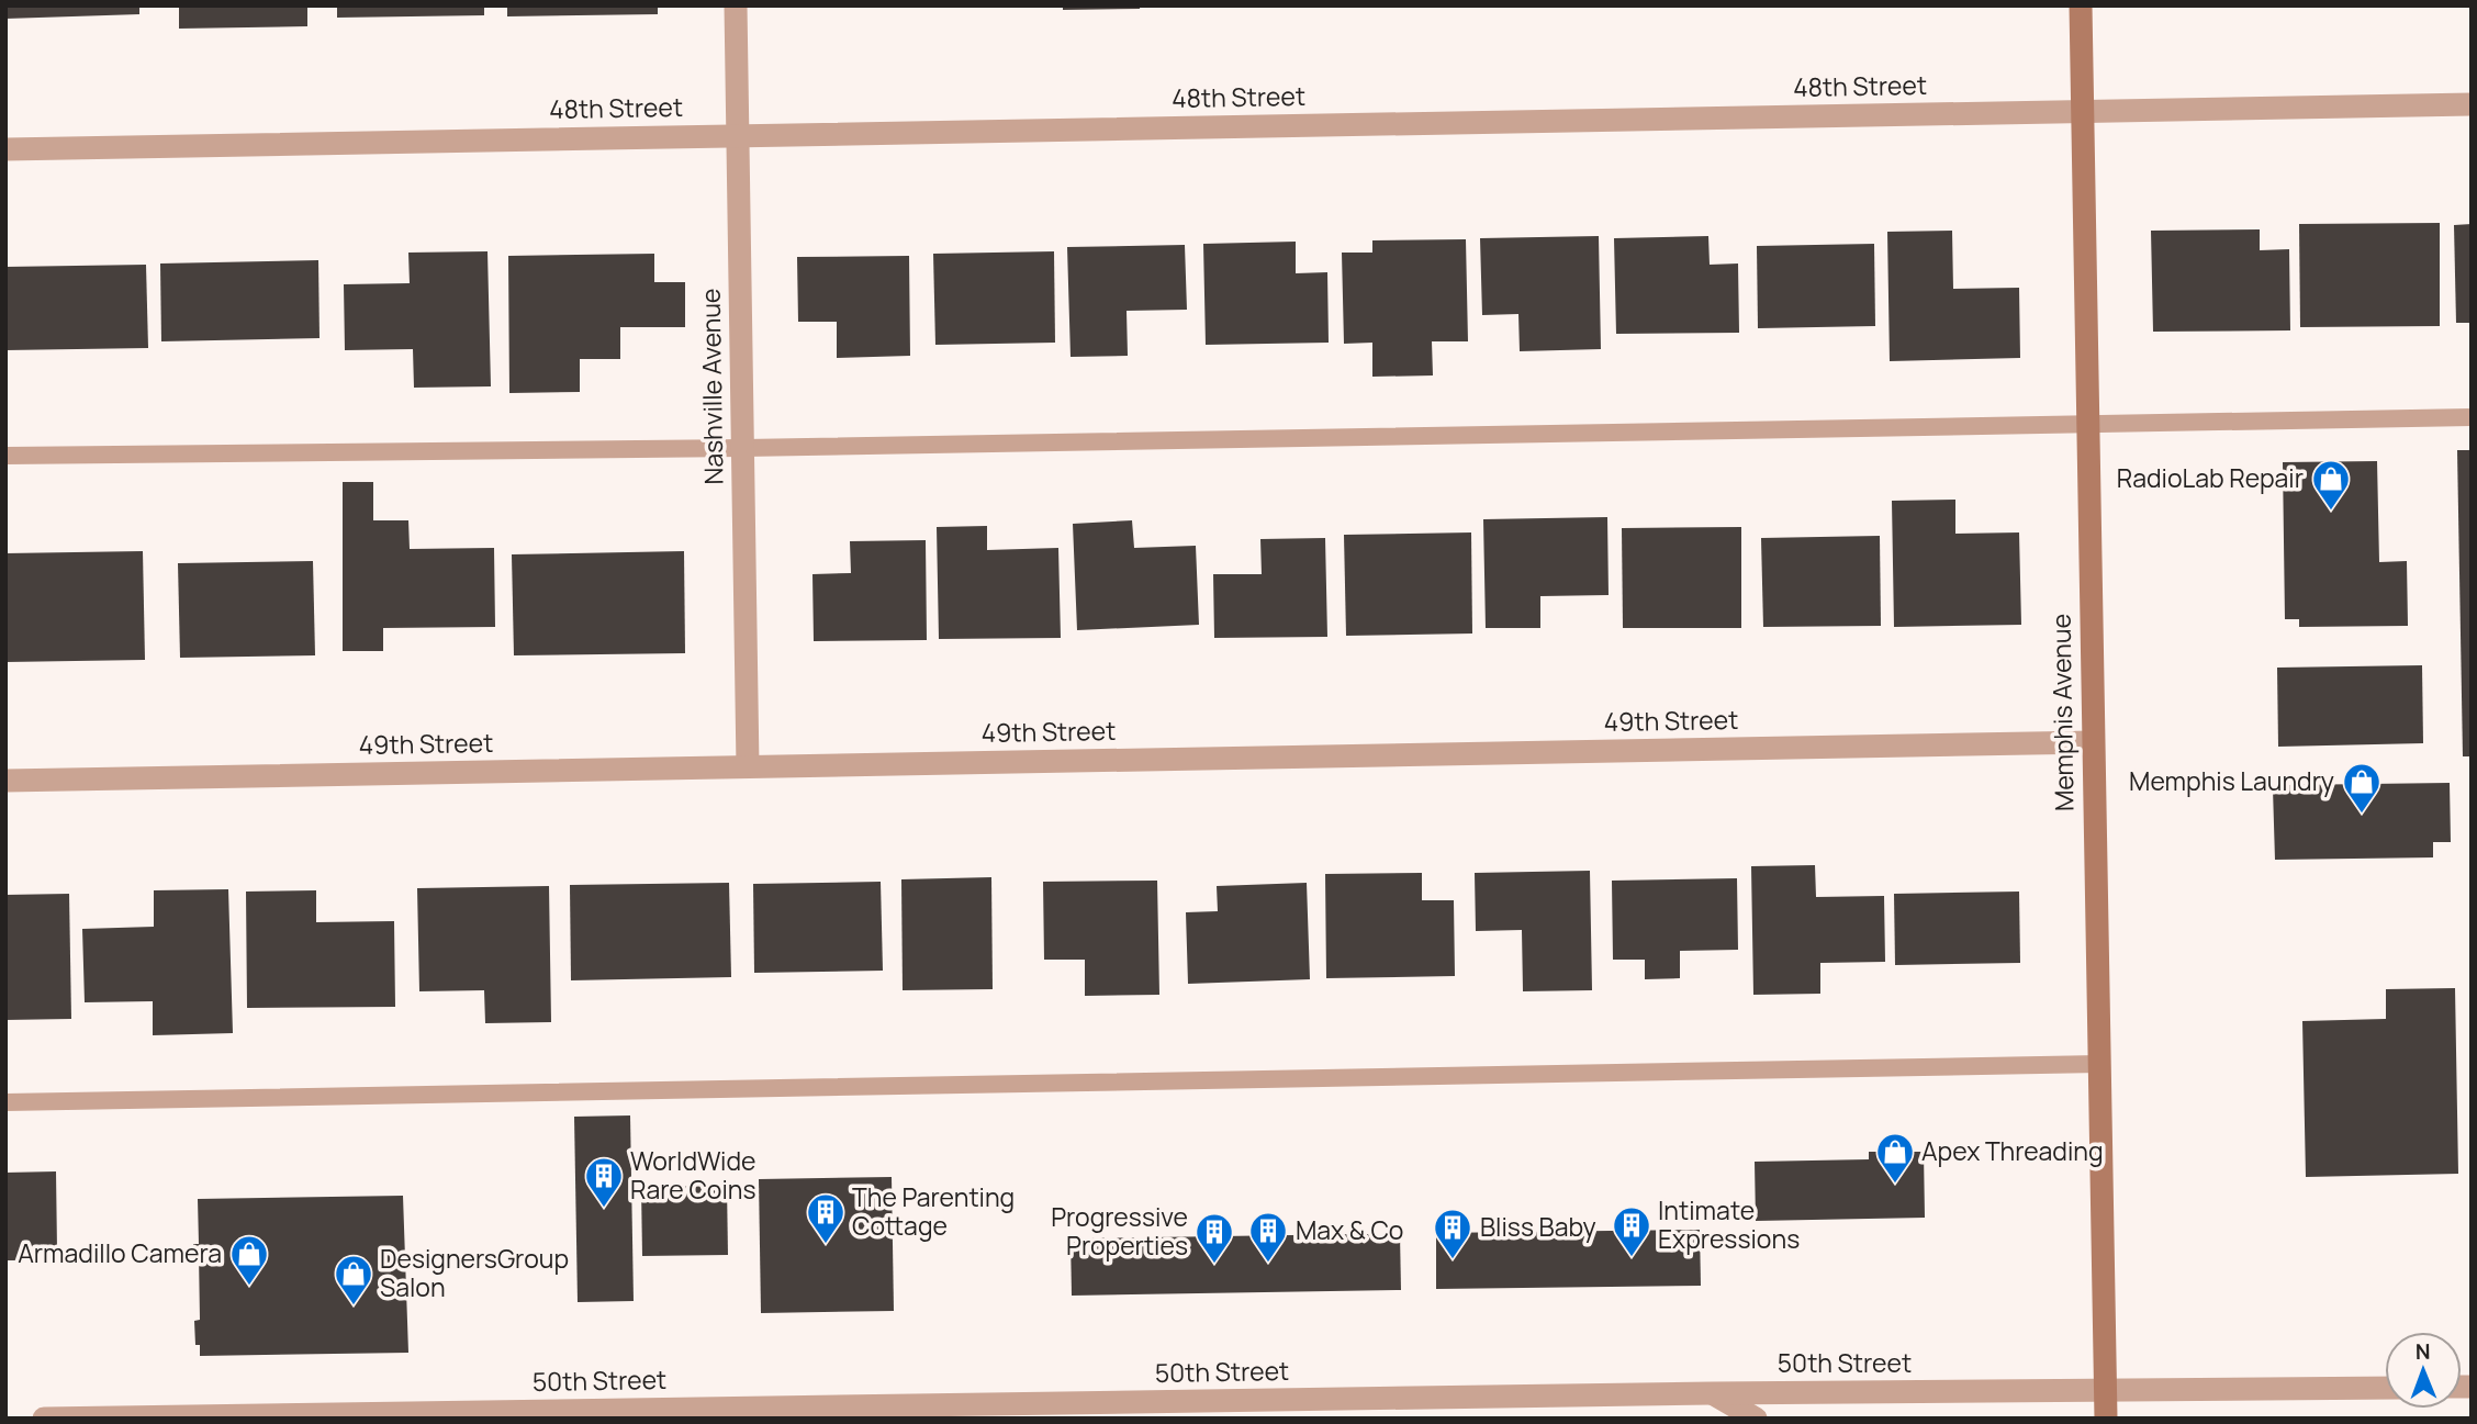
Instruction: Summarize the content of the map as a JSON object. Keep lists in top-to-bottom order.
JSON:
{
  "streets": {
    "street": [
      "48th Street",
      "Nashville Avenue",
      "Memphis Avenue",
      "49th Street",
      "50th Street"
    ]
  },
  "crossings": [
    ["48th Street", "Nashville Avenue"],
    ["48th Street", "Memphis Avenue"],
    ["Nashville Avenue", "49th Street"],
    ["Memphis Avenue", "49th Street"],
    ["Memphis Avenue", "50th Street"]
  ],
  "places": {
    "shop": [
      "RadioLab Repair",
      "Memphis Laundry",
      "Apex Threading",
      "Armadillo Camera",
      "DesignersGroup Salon"
    ],
    "building": [
      "WorldWide Rare Coins",
      "The Parenting Cottage",
      "Intimate Expressions",
      "Bliss Baby",
      "Max & Co",
      "Progressive Properties"
    ]
  },
  "north": "top"
}
